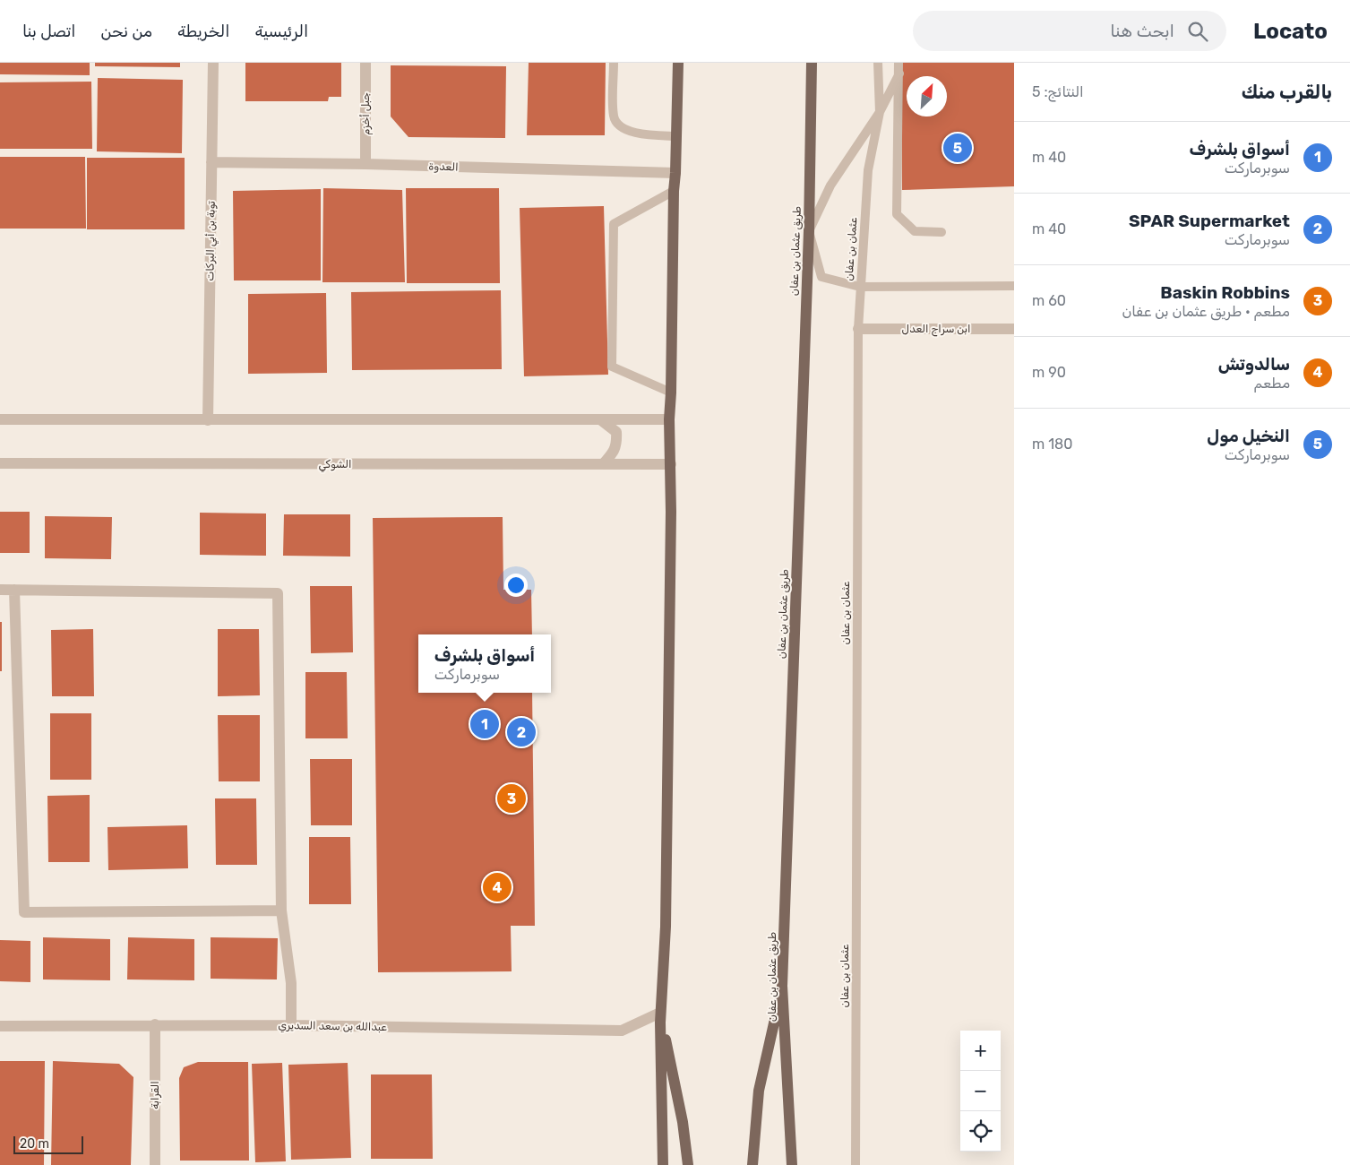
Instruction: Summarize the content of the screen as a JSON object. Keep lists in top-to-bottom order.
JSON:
{
  "streets": {
    "main road": ["طريق عثمان بن عفان"],
    "street": [
      "جبل أخزم",
      "العدوة",
      "توبة بن أبي البركات",
      "ابن سراج العدل",
      "الشوكي",
      "عبدالله بن سعد السديري",
      "القرابة"
    ],
    "lane": ["عثمان بن عفان"]
  },
  "crossings": [
    ["جبل أخزم", "العدوة"],
    ["العدوة", "توبة بن أبي البركات"],
    ["عثمان بن عفان", "ابن سراج العدل"],
    ["عبدالله بن سعد السديري", "القرابة"]
  ],
  "scale_bar": "20 m",
  "north": "top right",
  "page": {
    "header": "Locato",
    "search": "ابحث هنا",
    "nav": [
      "الرئيسية",
      "الخريطة",
      "من نحن",
      "اتصل بنا"
    ],
    "heading": ["بالقرب منك", "النتائج: 5"],
    "list": [
      {
        "mark": "1",
        "name": "أسواق بلشرف",
        "note": "سوبرماركت",
        "value": "40 m"
      },
      {
        "mark": "2",
        "name": "SPAR Supermarket",
        "note": "سوبرماركت",
        "value": "40 m"
      },
      {
        "mark": "3",
        "name": "Baskin Robbins",
        "note": "مطعم · طريق عثمان بن عفان",
        "value": "60 m"
      },
      {
        "mark": "4",
        "name": "سالدوتش",
        "note": "مطعم",
        "value": "90 m"
      },
      {
        "mark": "5",
        "name": "النخيل مول",
        "note": "سوبرماركت",
        "value": "180 m"
      }
    ],
    "pins": [
      "5",
      "1",
      "2",
      "3",
      "4"
    ],
    "popup": ["أسواق بلشرف", "سوبرماركت"],
    "map_buttons": ["+", "−"],
    "scale": "20 m"
  }
}
